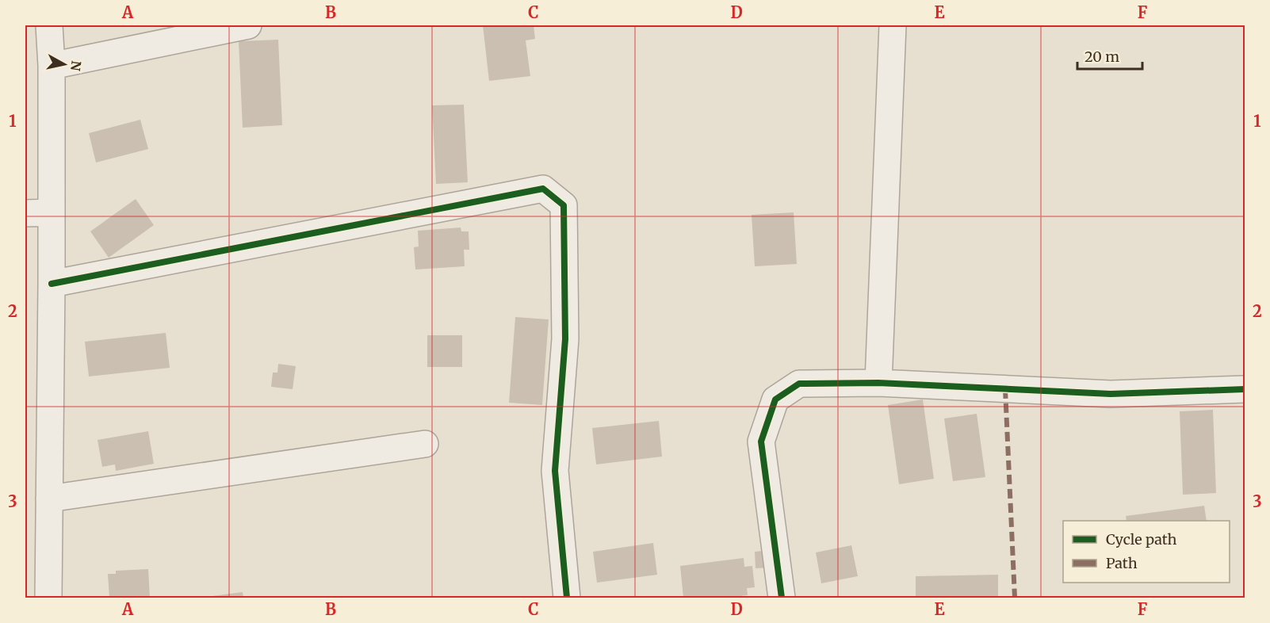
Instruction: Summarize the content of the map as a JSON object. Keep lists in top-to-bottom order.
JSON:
{
  "legend": ["Cycle path", "Path"],
  "scale_bar": "20 m",
  "north": "right",
  "grid": {
    "columns": [
      "A",
      "B",
      "C",
      "D",
      "E",
      "F"
    ],
    "rows": ["1", "2", "3"]
  }
}
